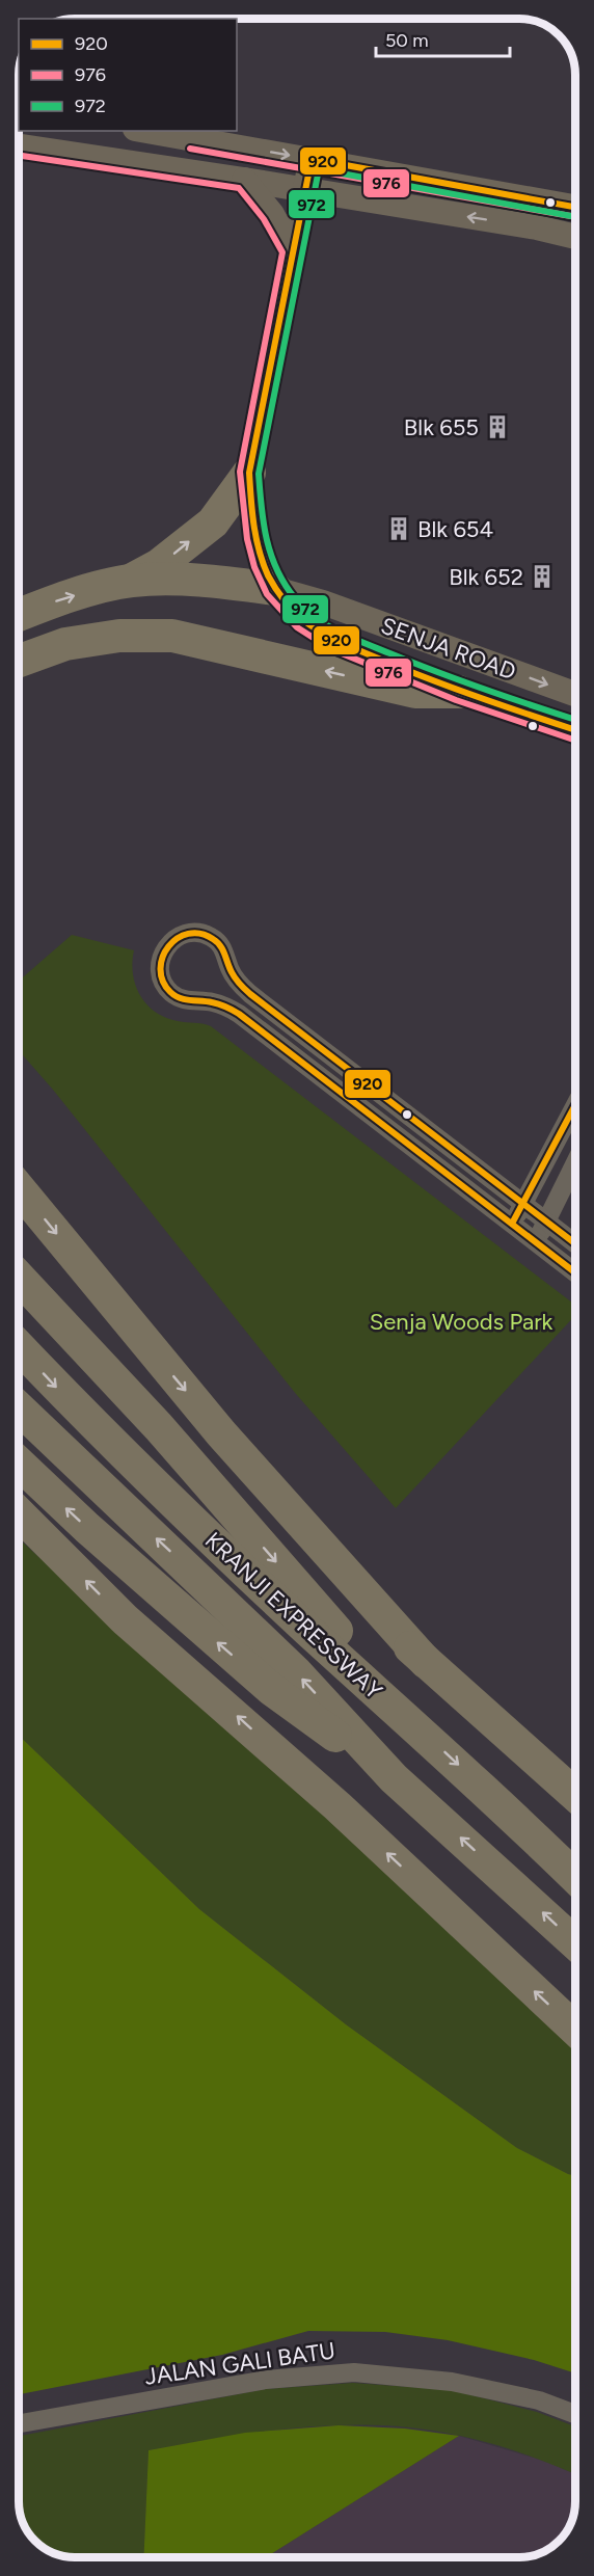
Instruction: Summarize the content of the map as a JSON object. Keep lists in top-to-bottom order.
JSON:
{
  "streets": {
    "highway": ["KRANJI EXPRESSWAY"],
    "street": ["SENJA ROAD", "JALAN GALI BATU"]
  },
  "parks": ["Senja Woods Park"],
  "places": {
    "building": ["Blk 655", "Blk 654", "Blk 652"]
  },
  "lines": ["transit line 976", "transit line 920", "transit line 972"],
  "legend": ["920", "976", "972"],
  "scale_bar": "50 m"
}
